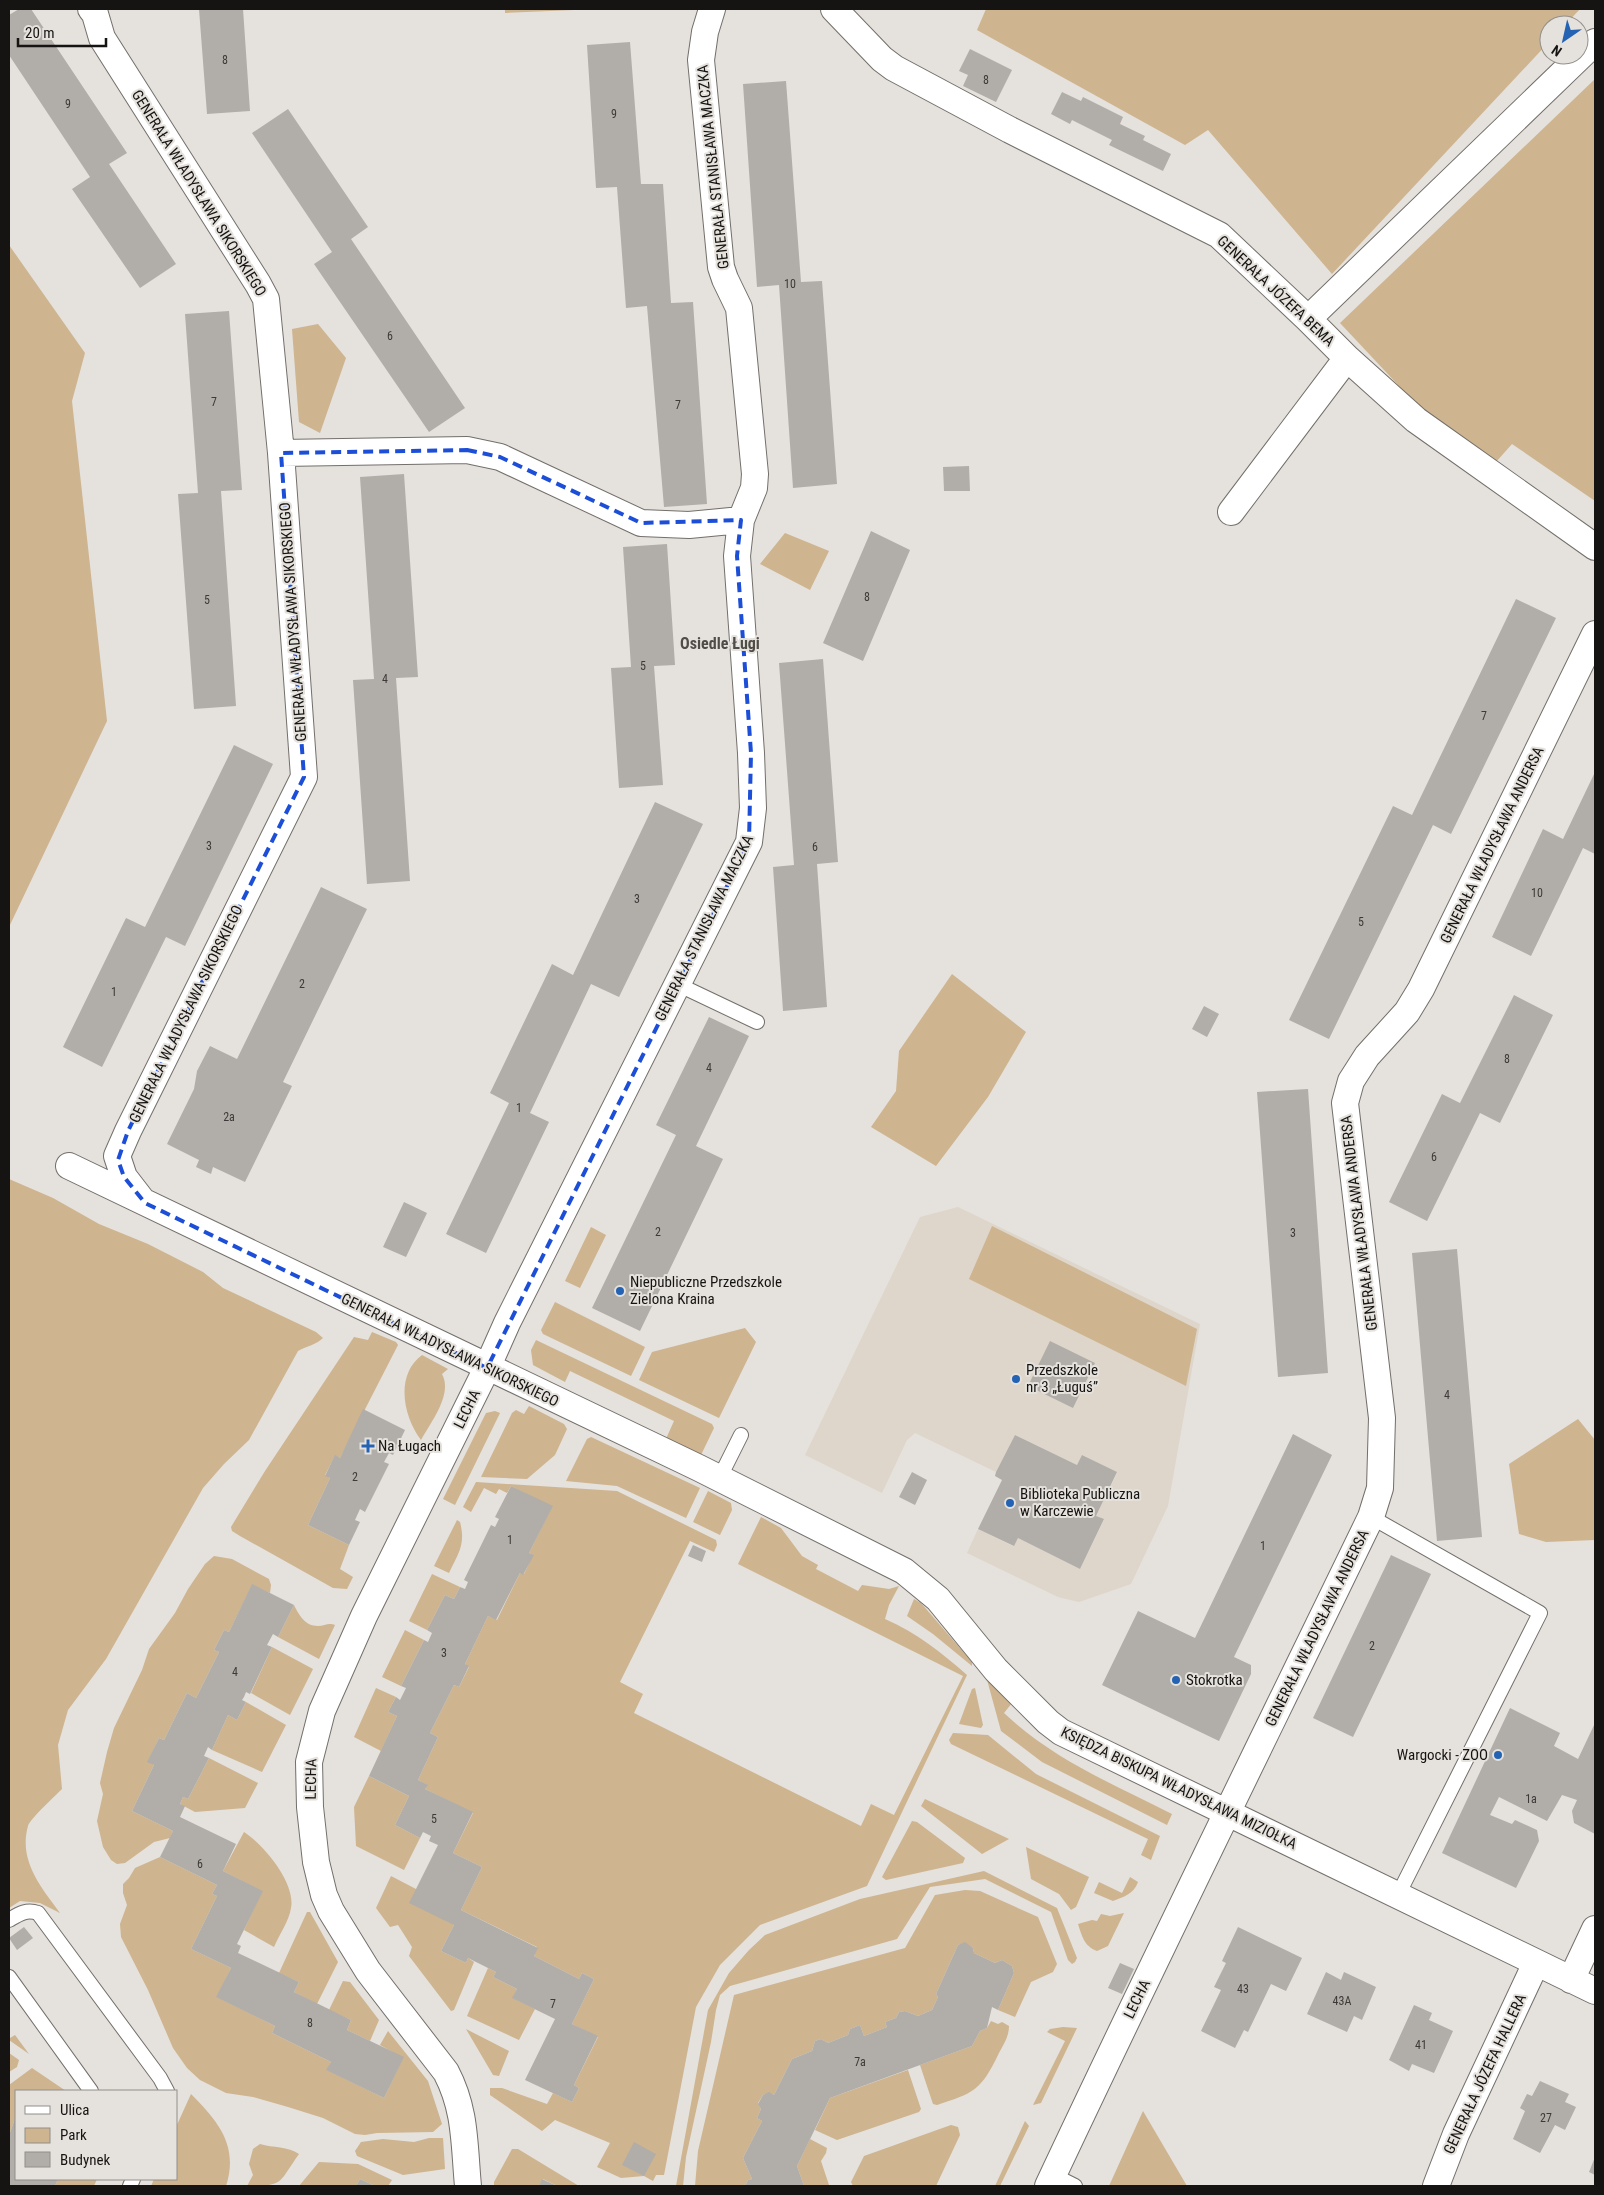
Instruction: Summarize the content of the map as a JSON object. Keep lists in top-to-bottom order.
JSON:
{
  "streets": {
    "street": [
      "GENERAŁA STANISŁAWA MACZKA",
      "GENERAŁA WŁADYSŁAWA SIKORSKIEGO",
      "GENERAŁA JÓZEFA BEMA",
      "GENERAŁA WŁADYSŁAWA ANDERSA",
      "LECHA",
      "KSIĘDZA BISKUPA WŁADYSŁAWA MIZIOŁKA",
      "GENERAŁA JÓZEFA HALLERA"
    ]
  },
  "crossings": [
    ["GENERAŁA STANISŁAWA MACZKA", "GENERAŁA WŁADYSŁAWA SIKORSKIEGO"],
    ["GENERAŁA STANISŁAWA MACZKA", "LECHA"],
    ["GENERAŁA WŁADYSŁAWA SIKORSKIEGO", "LECHA"],
    ["GENERAŁA WŁADYSŁAWA SIKORSKIEGO", "KSIĘDZA BISKUPA WŁADYSŁAWA MIZIOŁKA"],
    ["GENERAŁA WŁADYSŁAWA ANDERSA", "LECHA"],
    ["GENERAŁA WŁADYSŁAWA ANDERSA", "KSIĘDZA BISKUPA WŁADYSŁAWA MIZIOŁKA"],
    ["LECHA", "KSIĘDZA BISKUPA WŁADYSŁAWA MIZIOŁKA"],
    ["KSIĘDZA BISKUPA WŁADYSŁAWA MIZIOŁKA", "GENERAŁA JÓZEFA HALLERA"]
  ],
  "districts": ["Osiedle Ługi"],
  "places": {
    "other": [
      "Niepubliczne Przedszkole Zielona Kraina",
      "Przedszkole nr 3 „Ługuś”",
      "Biblioteka Publiczna w Karczewie",
      "Stokrotka",
      "Wargocki - ZOO"
    ],
    "health": ["Na Ługach"]
  },
  "house_numbers": [
    "8",
    "8",
    "9",
    "9",
    "10",
    "6",
    "7",
    "7",
    "8",
    "5",
    "5",
    "4",
    "7",
    "3",
    "6",
    "10",
    "3",
    "5",
    "2",
    "1",
    "8",
    "4",
    "1",
    "2a",
    "6",
    "2",
    "3",
    "4",
    "2",
    "1",
    "1",
    "2",
    "3",
    "4",
    "1a",
    "5",
    "6",
    "43",
    "43A",
    "7",
    "8",
    "41",
    "7a",
    "27"
  ],
  "legend": ["Ulica", "Park", "Budynek"],
  "scale_bar": "20 m",
  "north": "bottom left"
}
